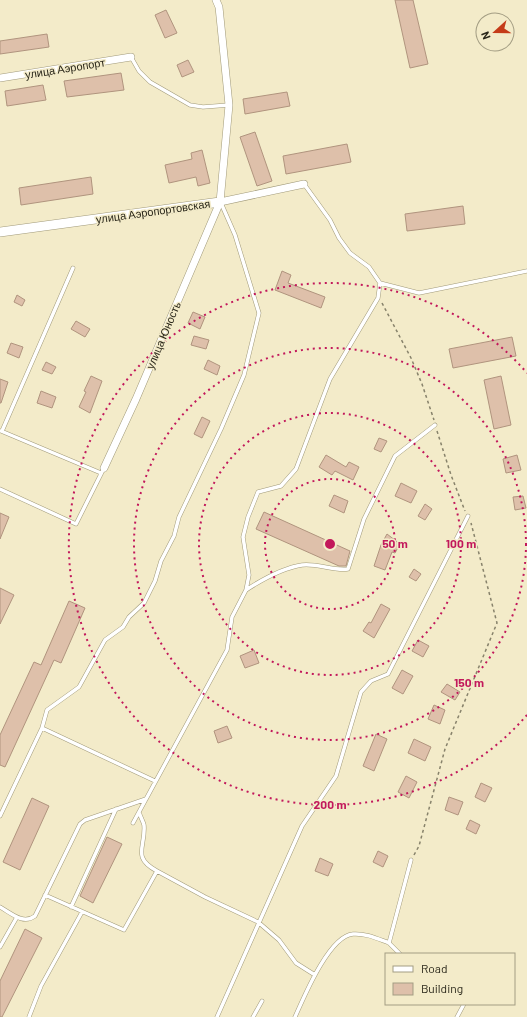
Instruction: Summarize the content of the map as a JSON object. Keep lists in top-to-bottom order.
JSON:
{
  "streets": {
    "street": ["улица Аэропорт", "улица Аэропортовская", "улица Юность"]
  },
  "crossings": [
    ["улица Аэропортовская", "улица Юность"]
  ],
  "legend": ["Road", "Building"],
  "north": "left",
  "rings": [
    "50 m",
    "100 m",
    "150 m",
    "200 m"
  ]
}
